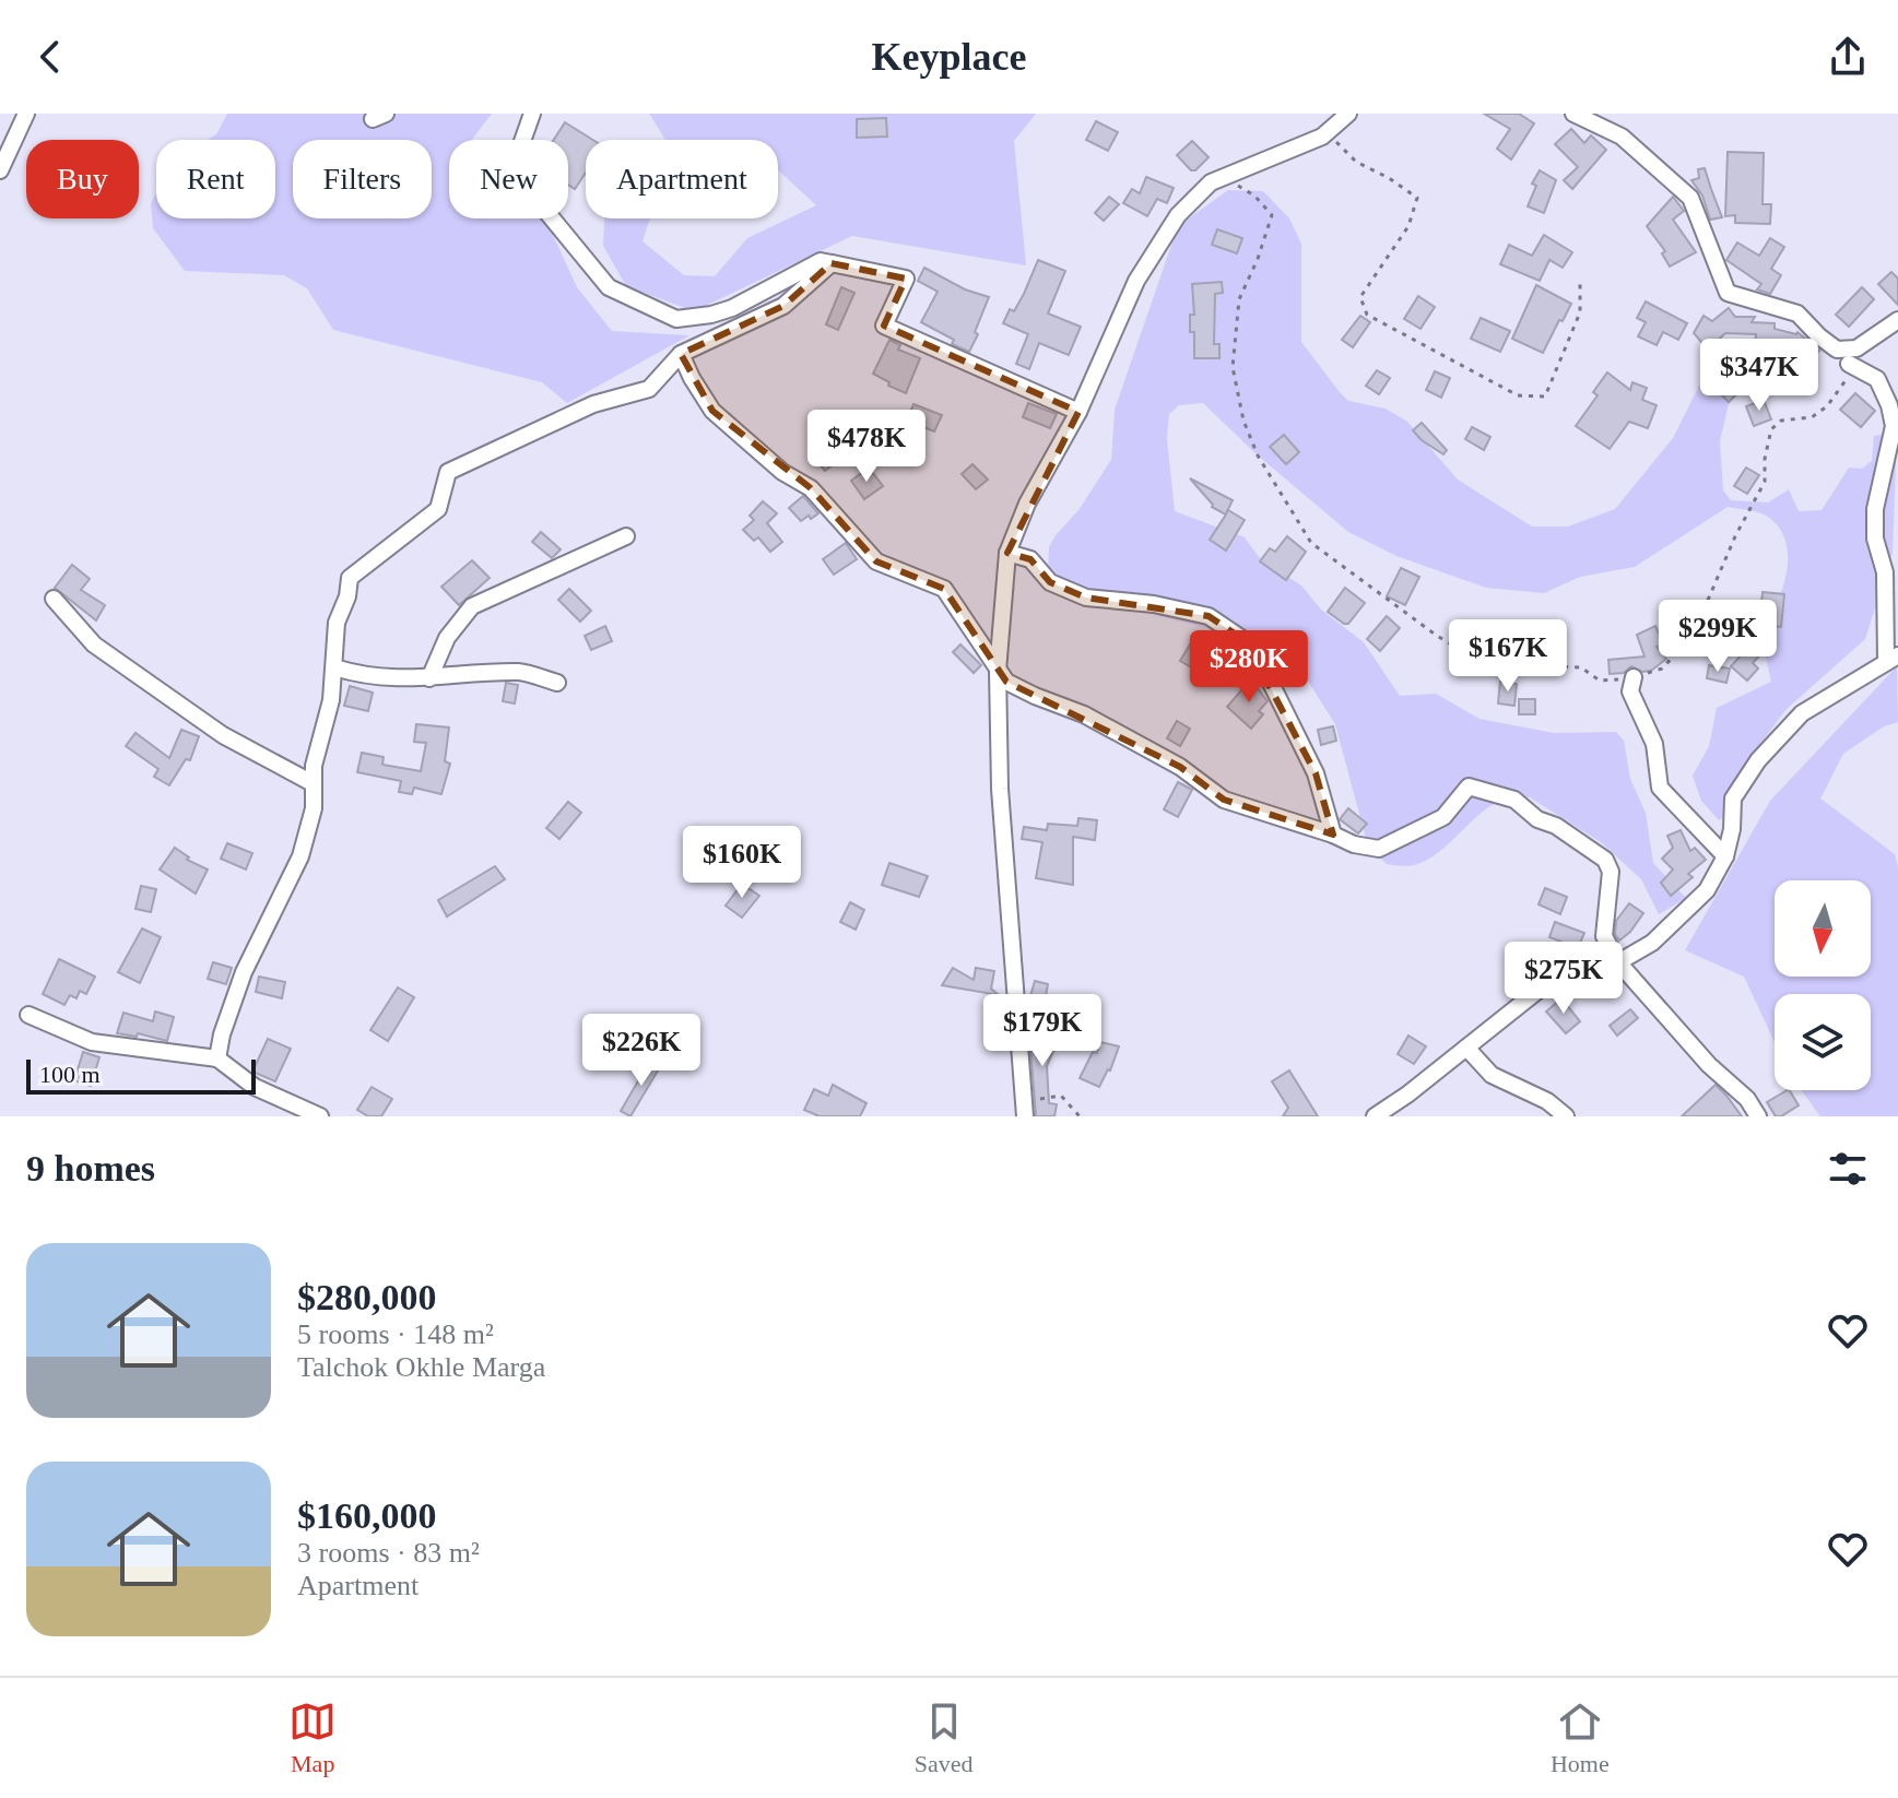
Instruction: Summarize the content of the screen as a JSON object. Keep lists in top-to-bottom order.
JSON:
{
  "scale_bar": "100 m",
  "north": "bottom",
  "page": {
    "header": "Keyplace",
    "chip": [
      "Buy",
      "Rent",
      "Filters",
      "New",
      "Apartment"
    ],
    "price": [
      "$347K",
      "$478K",
      "$299K",
      "$167K",
      "$280K",
      "$160K",
      "$275K",
      "$179K",
      "$226K"
    ],
    "scale": "100 m",
    "heading": "9 homes",
    "list": [
      {
        "name": "$280,000",
        "note": "5 rooms · 148 m² · Talchok Okhle Marga"
      },
      {
        "name": "$160,000",
        "note": "3 rooms · 83 m² · Apartment"
      }
    ],
    "tabs": ["Map", "Saved", "Home"]
  }
}
